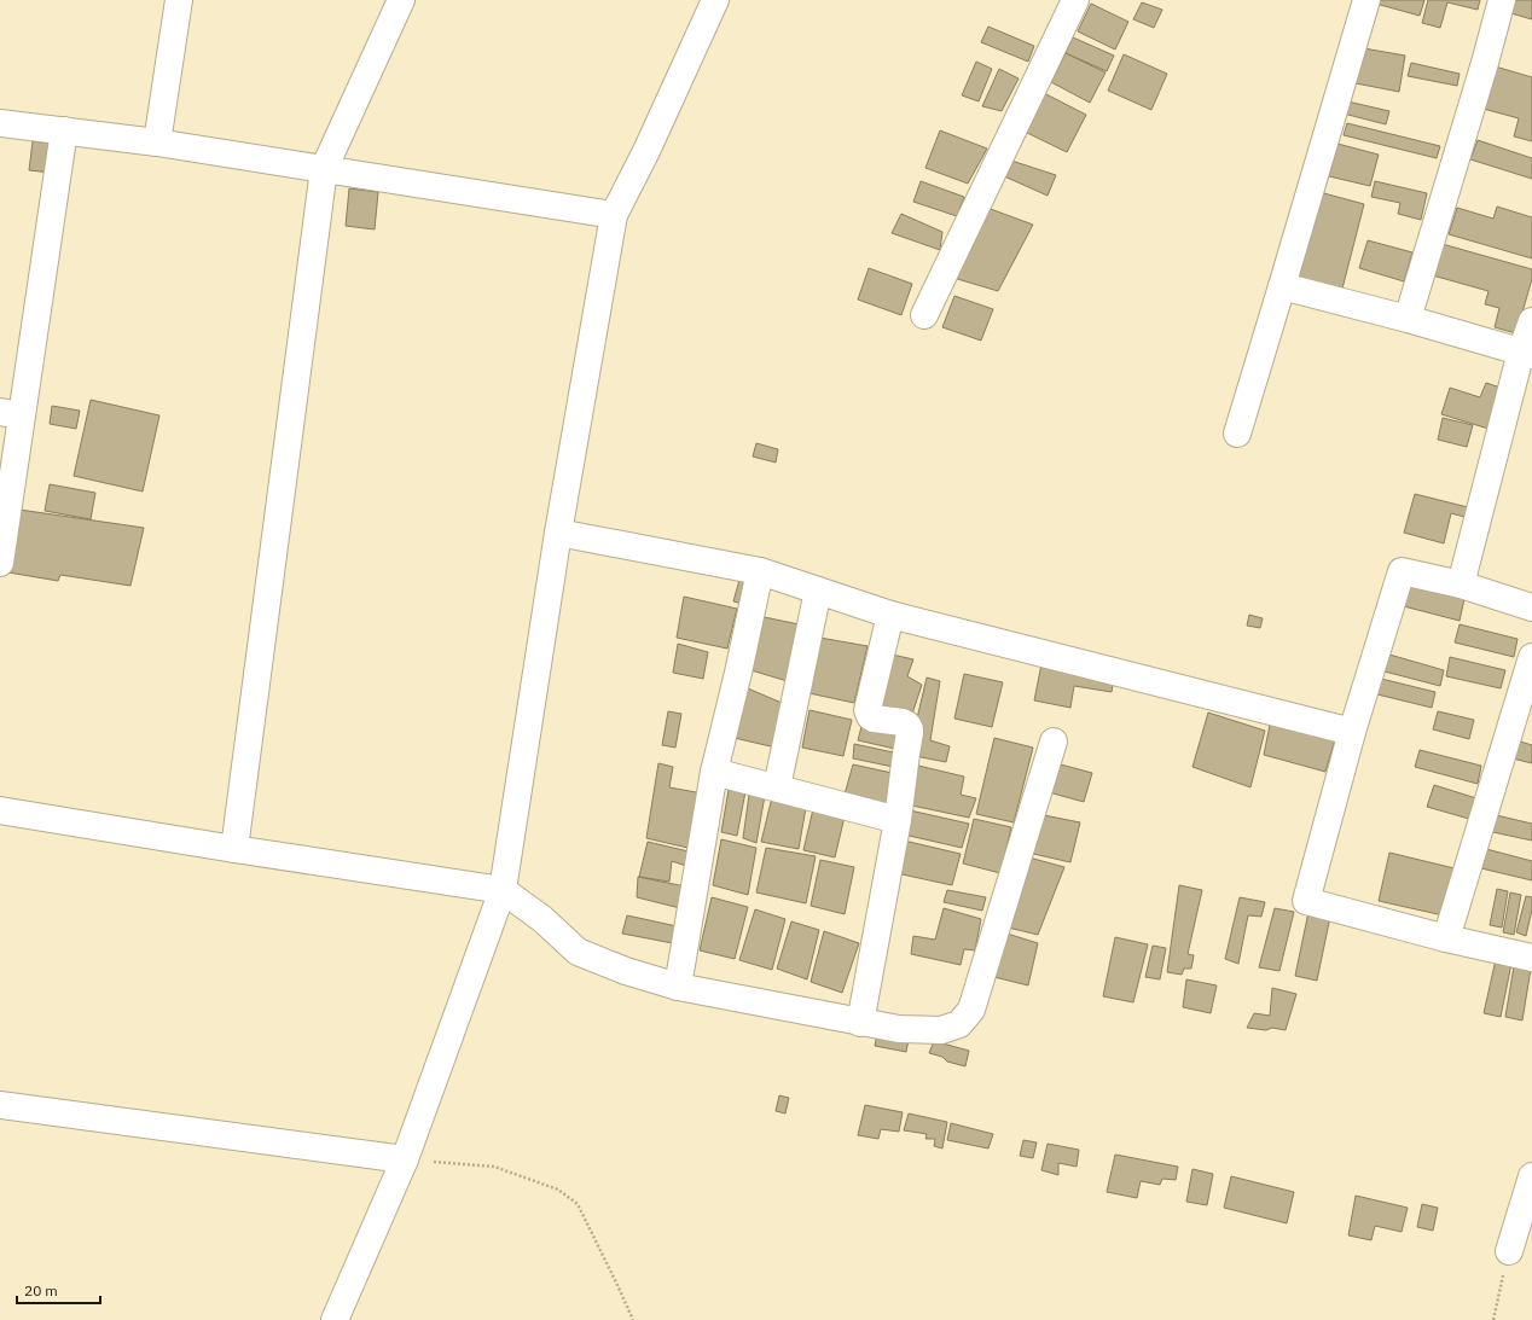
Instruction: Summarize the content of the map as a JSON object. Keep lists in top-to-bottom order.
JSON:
{
  "scale_bar": "20 m"
}
